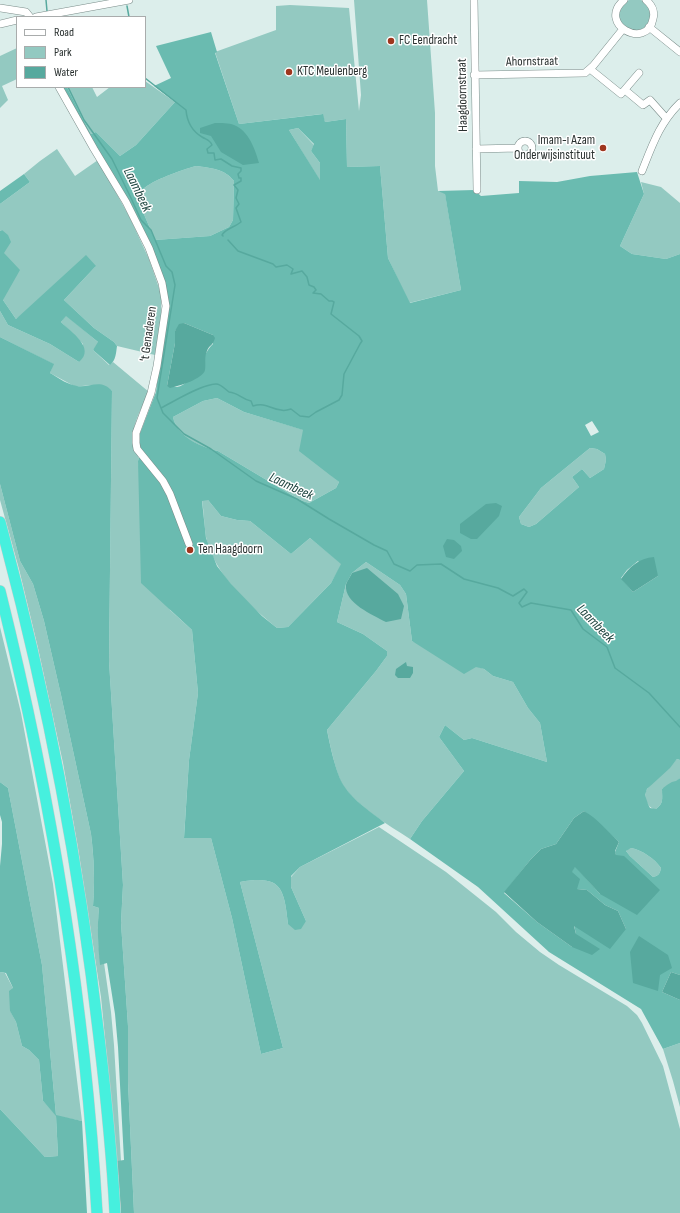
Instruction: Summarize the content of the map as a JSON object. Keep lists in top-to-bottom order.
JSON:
{
  "streets": {
    "street": ["Ahornstraat", "Haagdoornstraat", "'t Genaderen"]
  },
  "crossings": [
    ["Ahornstraat", "Haagdoornstraat"]
  ],
  "water": ["Laambeek"],
  "places": [
    "FC Eendracht",
    "KTC Meulenberg",
    "Imam-ı Azam Onderwijsinstituut",
    "Ten Haagdoorn"
  ],
  "legend": ["Road", "Park", "Water"]
}
